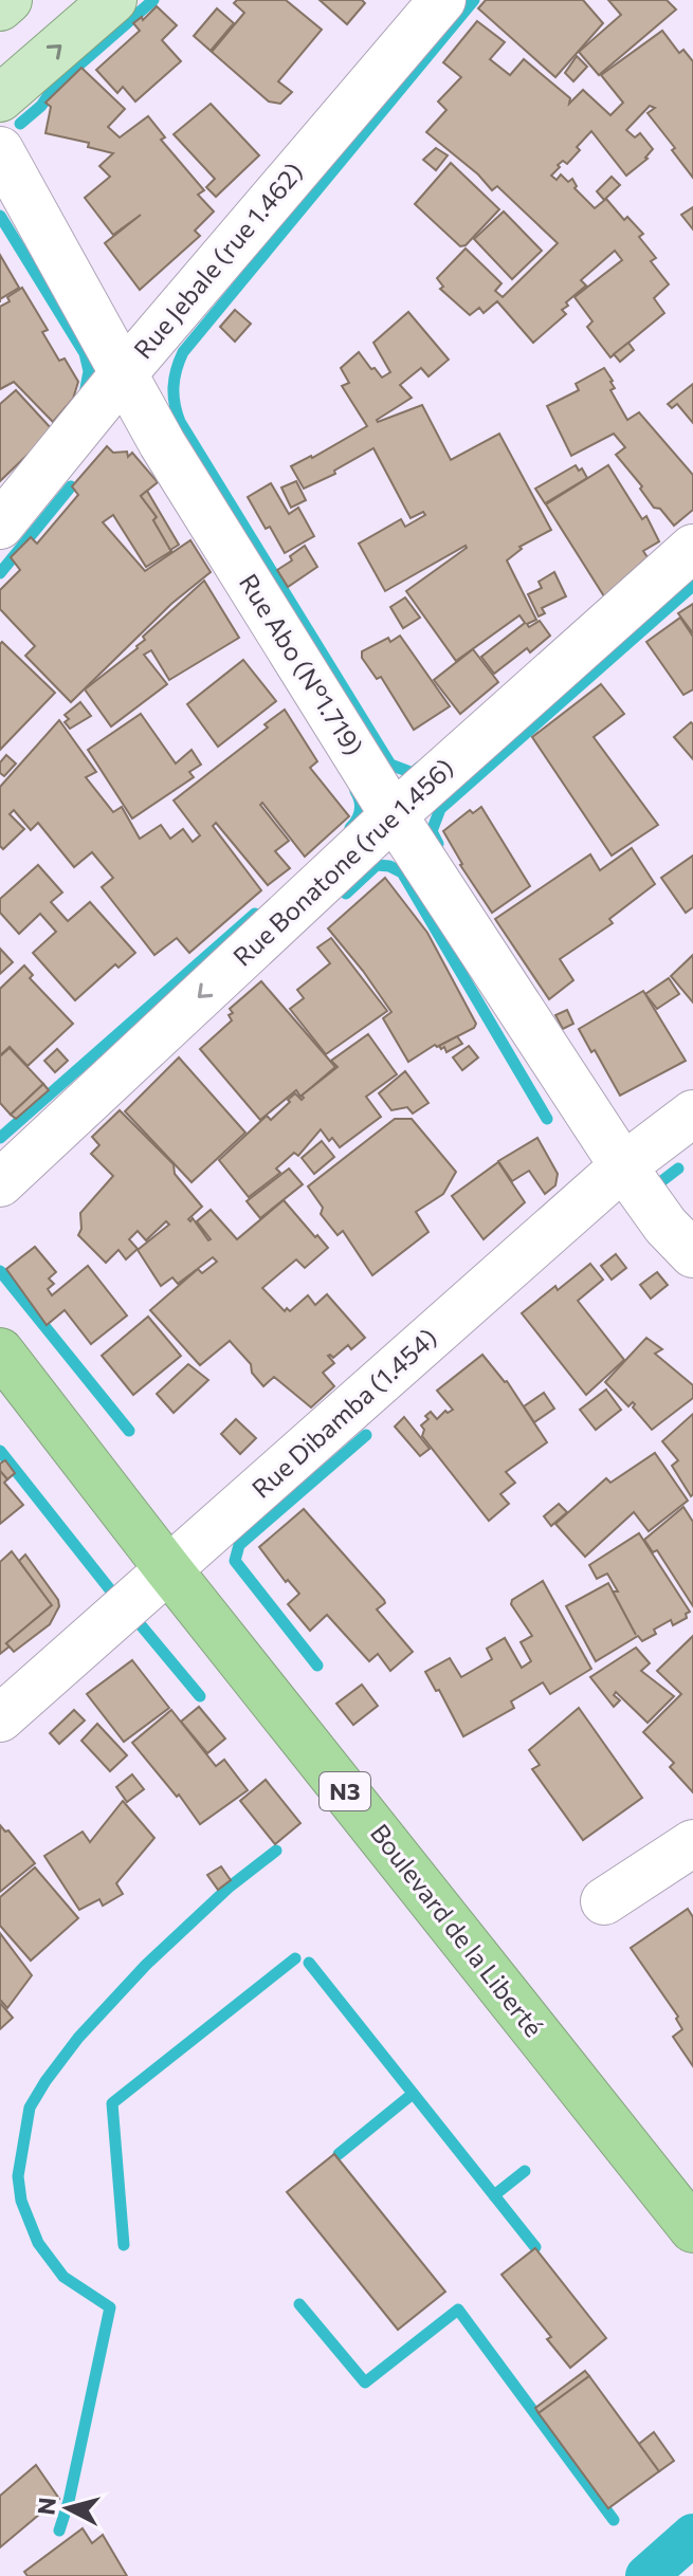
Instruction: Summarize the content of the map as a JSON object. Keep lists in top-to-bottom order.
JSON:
{
  "streets": {
    "highway": ["N3", "Boulevard de la Liberté"],
    "street": [
      "Rue Jebale (rue 1.462)",
      "Rue Abo (N°1.719)",
      "Rue Bonatone (rue 1.456)",
      "Rue Dibamba (1.454)"
    ]
  },
  "crossings": [
    ["Rue Jebale (rue 1.462)", "Rue Abo (N°1.719)"],
    ["Rue Abo (N°1.719)", "Rue Bonatone (rue 1.456)"],
    ["Rue Abo (N°1.719)", "Rue Dibamba (1.454)"],
    ["Rue Dibamba (1.454)", "Boulevard de la Liberté"]
  ],
  "one_way": ["Rue Bonatone (rue 1.456)"],
  "north": "left"
}
